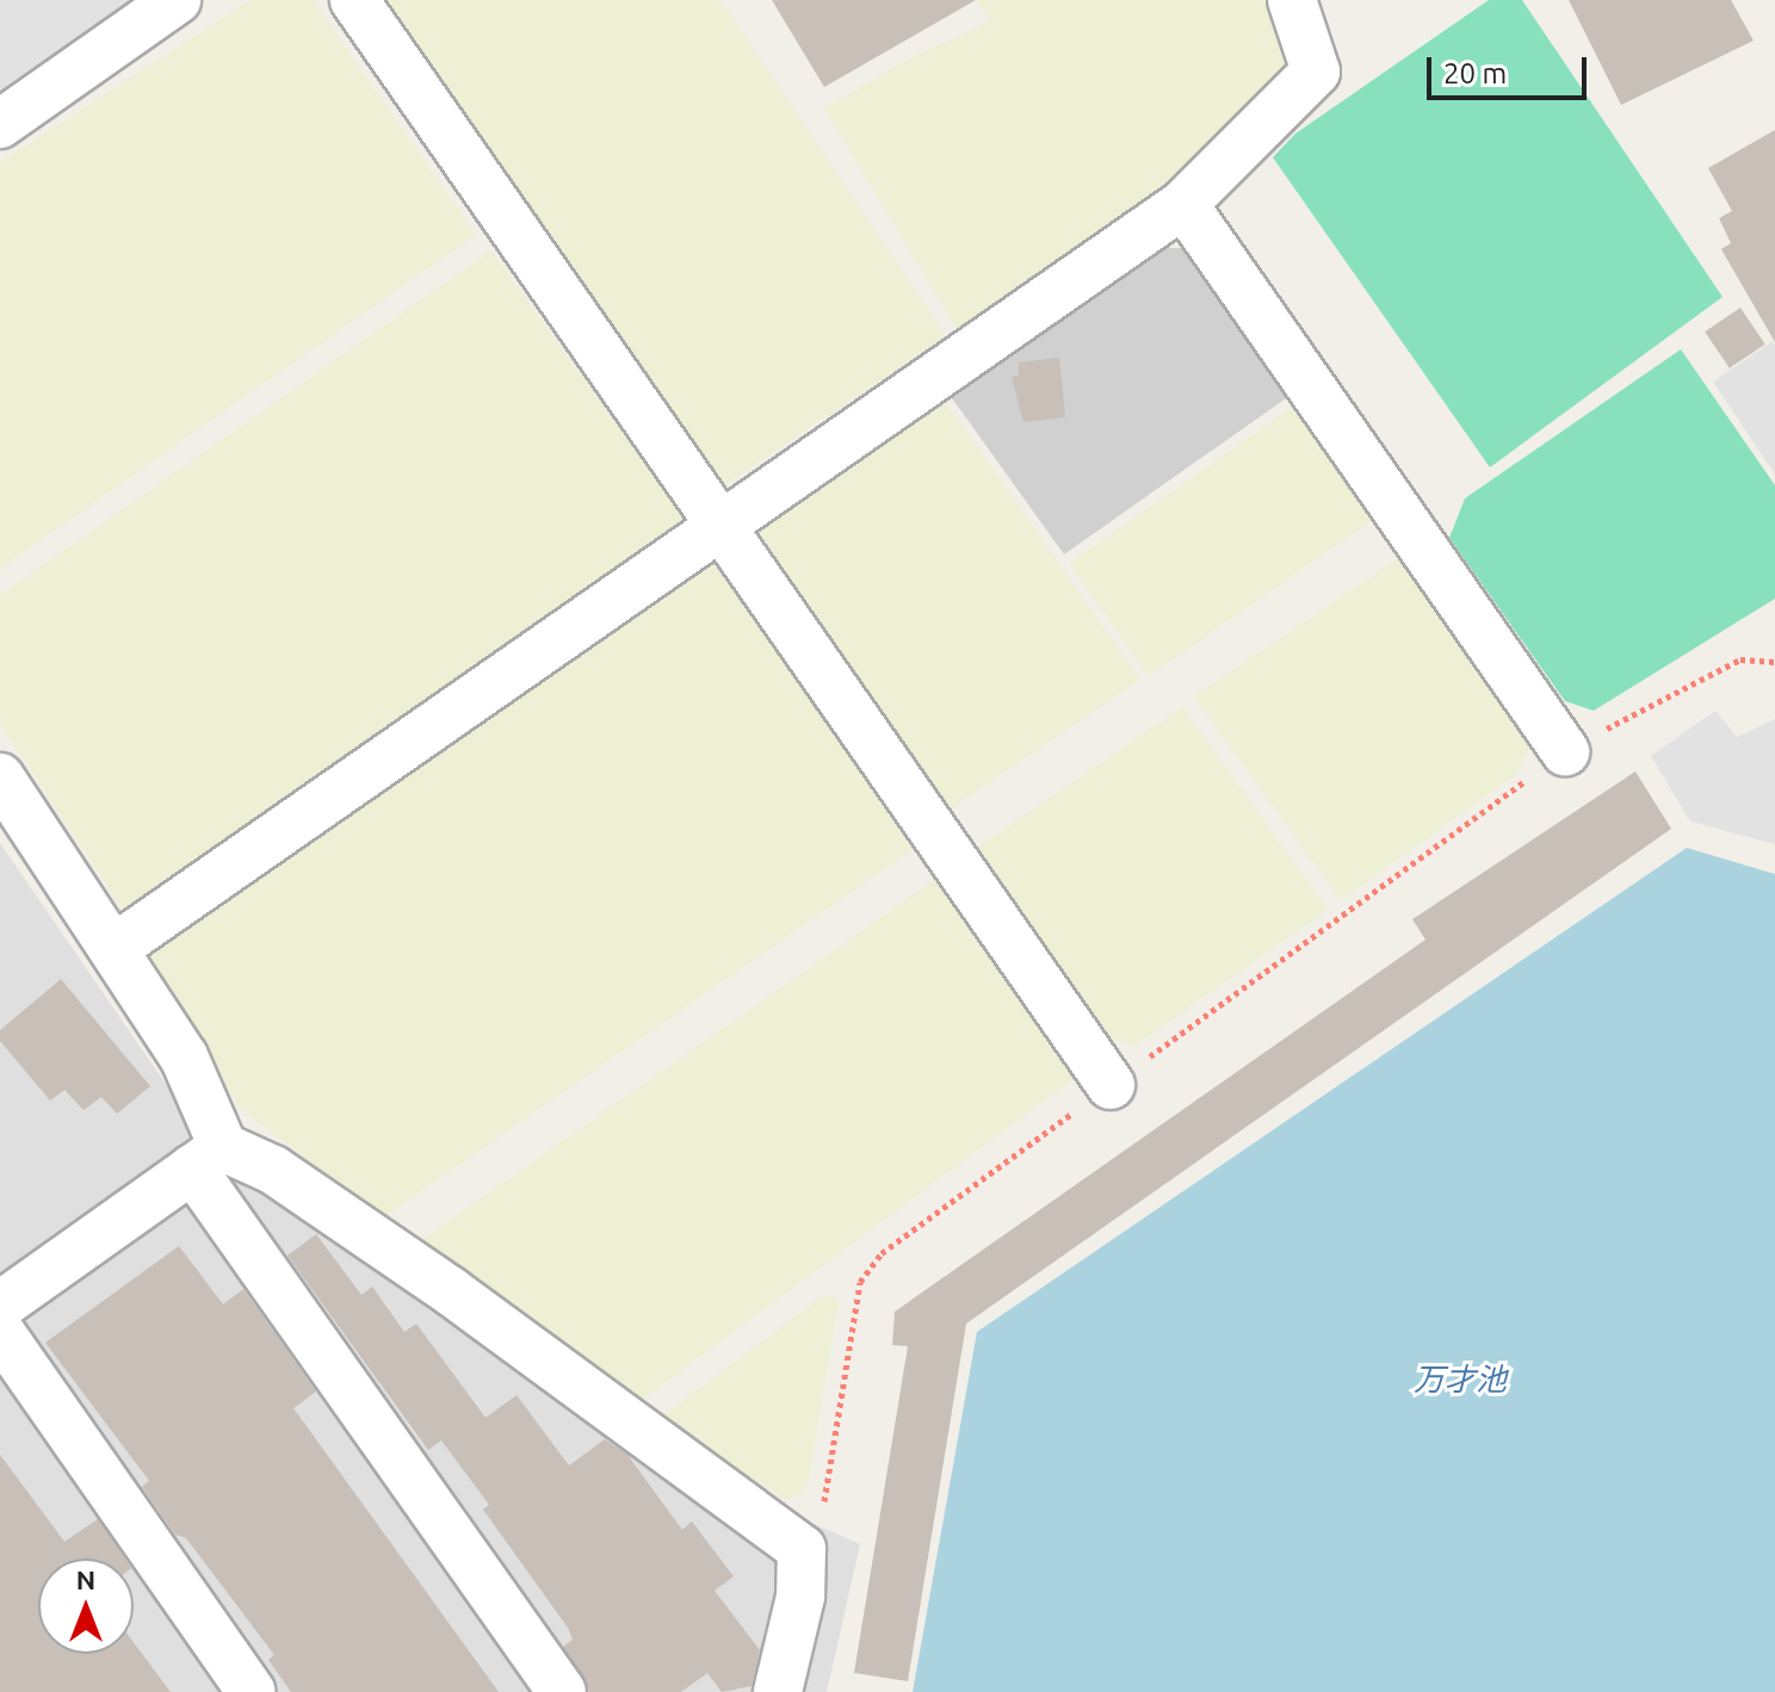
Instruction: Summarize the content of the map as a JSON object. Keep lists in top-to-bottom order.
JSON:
{
  "water": ["万才池"],
  "scale_bar": "20 m",
  "north": "top"
}
